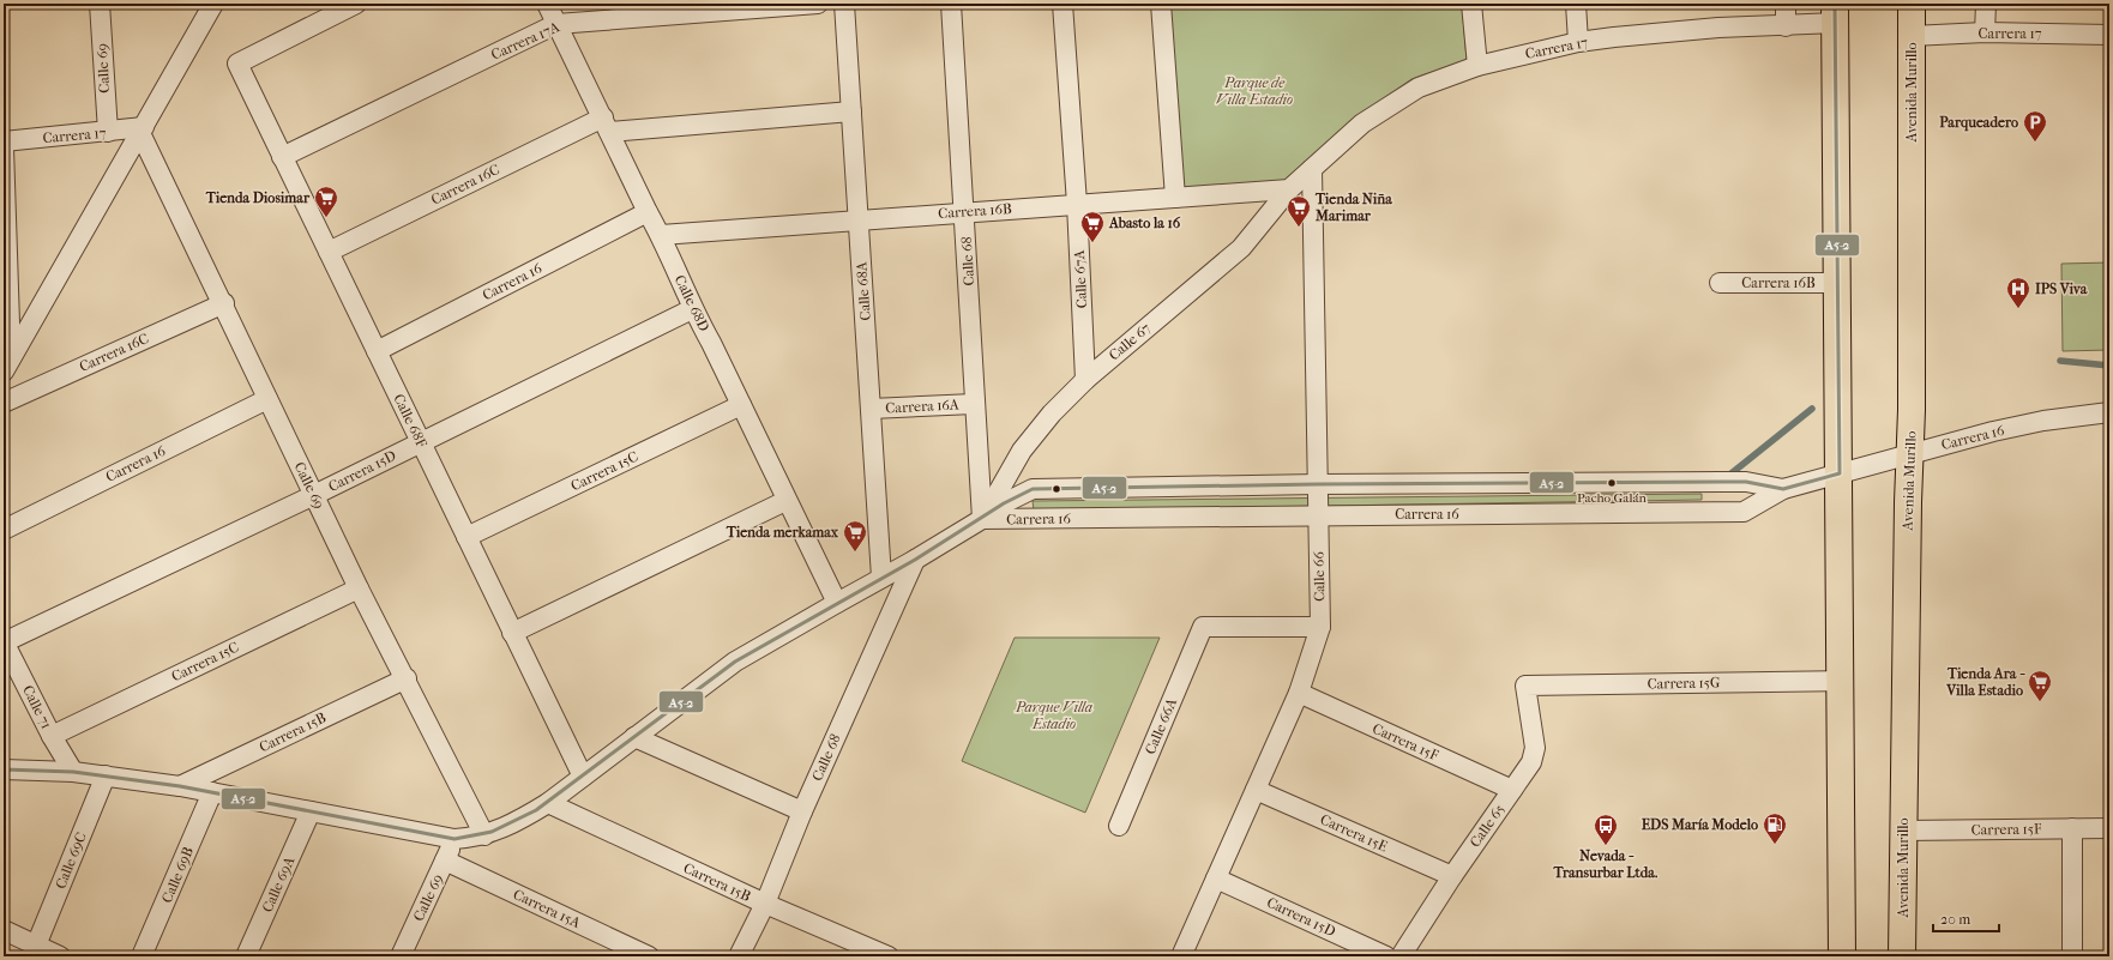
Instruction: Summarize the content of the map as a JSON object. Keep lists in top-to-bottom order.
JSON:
{
  "streets": {
    "main road": ["Avenida Murillo"],
    "street": [
      "Carrera 17",
      "Carrera 17A",
      "Calle 69",
      "Carrera 16C",
      "Carrera 16B",
      "Calle 68",
      "Calle 67A",
      "Carrera 16",
      "Calle 68A",
      "Calle 68D",
      "Calle 67",
      "Carrera 16A",
      "Calle 68F",
      "Carrera 15D",
      "Carrera 15C",
      "Calle 66",
      "Carrera 15G",
      "Calle 71",
      "Calle 66A",
      "Carrera 15B",
      "Carrera 15F",
      "Calle 65",
      "Carrera 15E",
      "Calle 69C",
      "Calle 69B",
      "Calle 69A",
      "Carrera 15A"
    ]
  },
  "crossings": [
    ["Carrera 17", "Calle 69"],
    ["Carrera 17", "Avenida Murillo"],
    ["Carrera 17", "Calle 66"],
    ["Carrera 17A", "Calle 68D"],
    ["Carrera 17A", "Calle 68F"],
    ["Calle 69", "Carrera 16C"],
    ["Calle 69", "Carrera 16"],
    ["Calle 69", "Carrera 15D"],
    ["Calle 69", "Carrera 15C"],
    ["Calle 69", "Carrera 15B"],
    ["Calle 69", "Carrera 15A"],
    ["Avenida Murillo", "Carrera 16"],
    ["Avenida Murillo", "Carrera 15F"],
    ["Carrera 16C", "Calle 68A"],
    ["Carrera 16C", "Calle 68D"],
    ["Carrera 16C", "Calle 68F"],
    ["Carrera 16B", "Calle 68"],
    ["Carrera 16B", "Calle 67A"],
    ["Carrera 16B", "Calle 68A"],
    ["Carrera 16B", "Calle 68D"],
    ["Carrera 16B", "Calle 67"],
    ["Calle 68", "Carrera 16"],
    ["Calle 68", "Carrera 16A"],
    ["Calle 68", "Carrera 15B"],
    ["Calle 67A", "Calle 67"],
    ["Carrera 16", "Calle 68D"],
    ["Carrera 16", "Calle 68F"],
    ["Carrera 16", "Calle 66"],
    ["Calle 68A", "Carrera 16A"],
    ["Calle 68D", "Carrera 15D"],
    ["Calle 68D", "Carrera 15C"],
    ["Calle 68F", "Carrera 15D"],
    ["Calle 68F", "Carrera 15C"],
    ["Carrera 15D", "Calle 66"],
    ["Carrera 15D", "Calle 71"],
    ["Carrera 15C", "Calle 71"],
    ["Calle 66", "Calle 66A"],
    ["Calle 66", "Carrera 15F"],
    ["Calle 66", "Carrera 15E"],
    ["Carrera 15G", "Calle 65"],
    ["Carrera 15F", "Calle 65"],
    ["Calle 65", "Carrera 15E"]
  ],
  "parks": ["Parque de Villa Estadio", "Parque Villa Estadio"],
  "places": {
    "parking": ["Parqueadero"],
    "supermarket": [
      "Tienda Diosimar",
      "Tienda Niña Marimar",
      "Abasto la 16",
      "Tienda merkamax",
      "Tienda Ara - Villa Estadio"
    ],
    "hospital": ["IPS Viva"],
    "other": ["Pacho Galán"],
    "fuel station": ["EDS María Modelo"],
    "bus stop": ["Nevada - Transurbar Ltda."]
  },
  "lines": ["transit line A5-2"],
  "scale_bar": "20 m"
}
